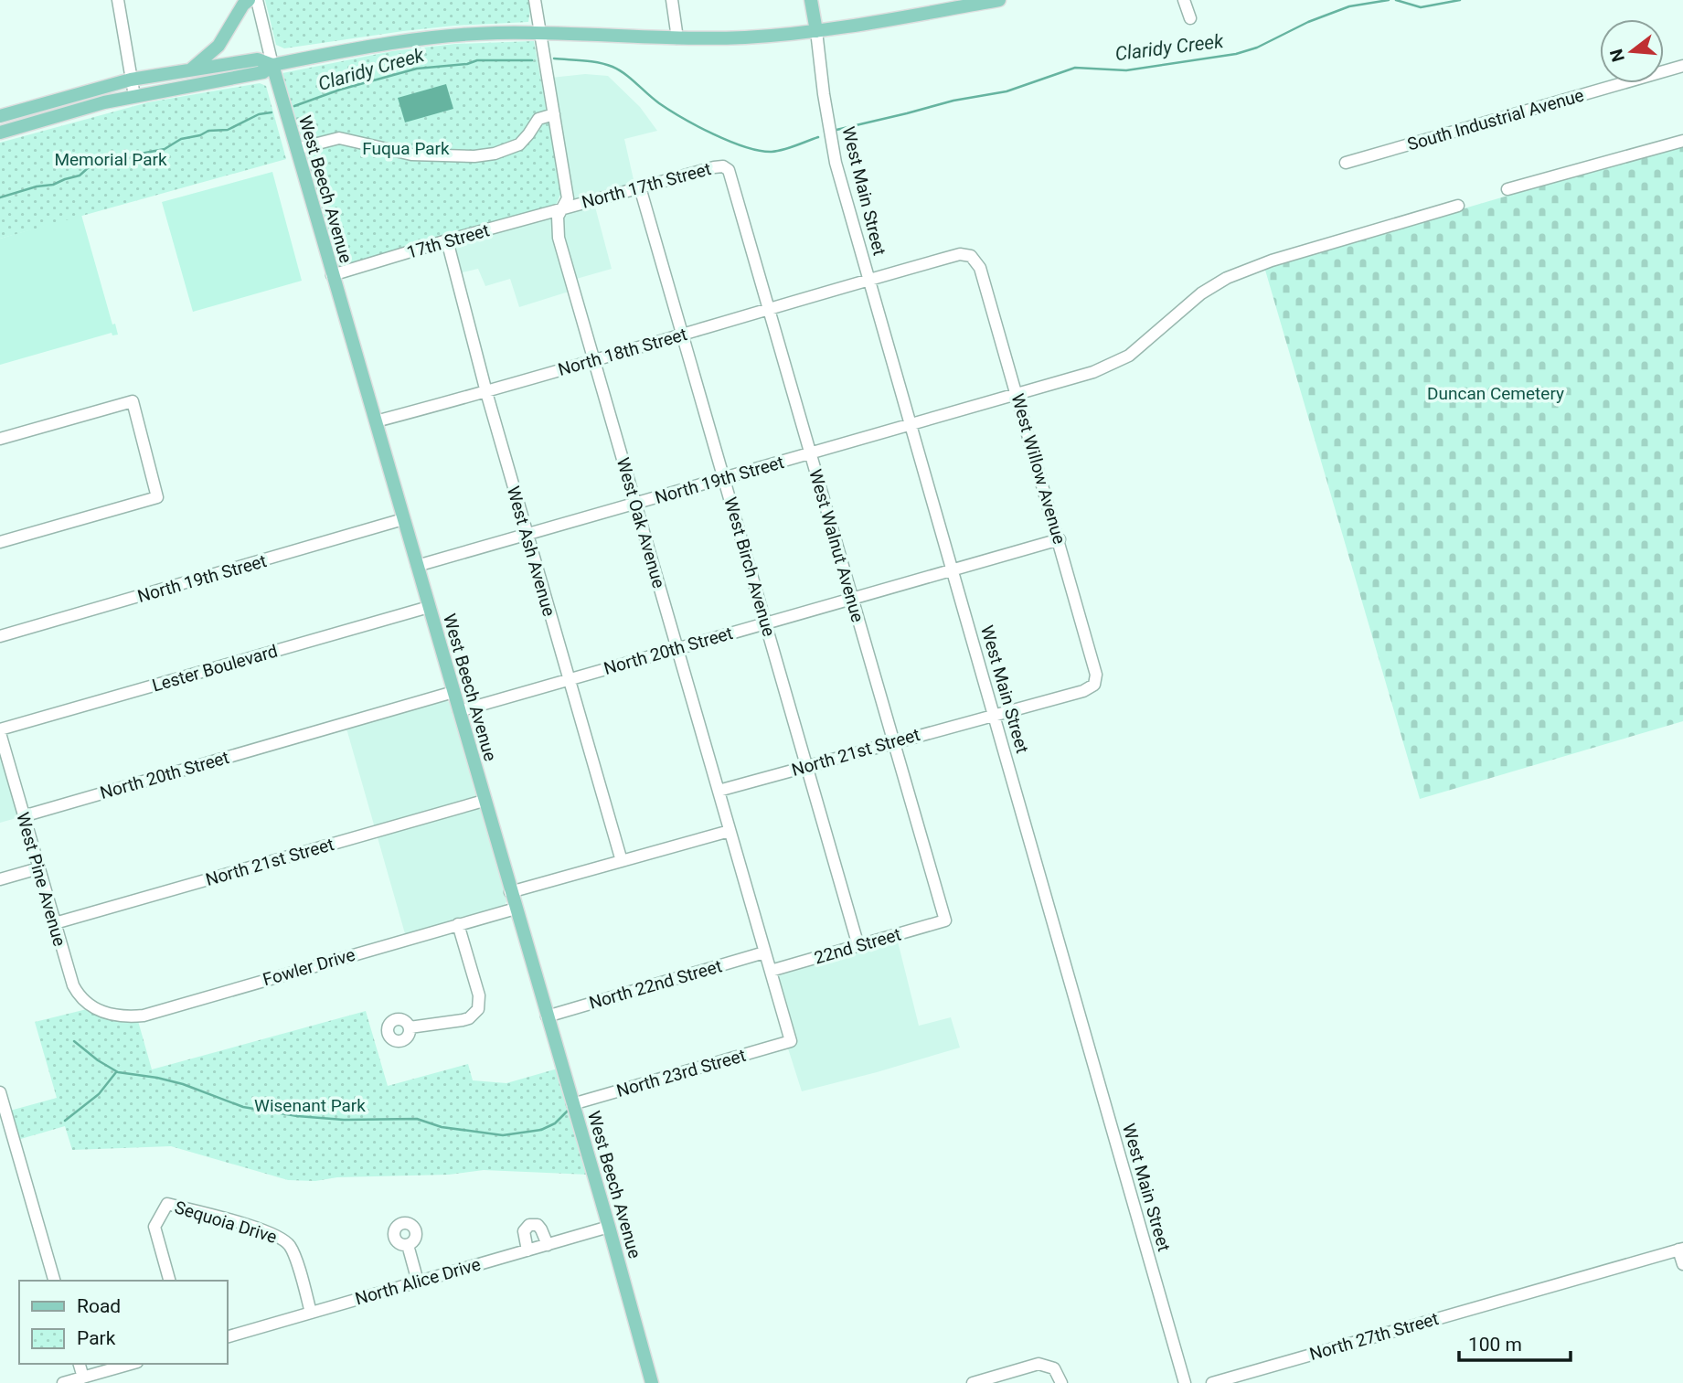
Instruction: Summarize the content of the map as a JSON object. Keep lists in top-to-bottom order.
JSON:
{
  "streets": {
    "main road": ["West Beech Avenue", "West Main Street"],
    "street": [
      "South Industrial Avenue",
      "North 17th Street",
      "17th Street",
      "North 18th Street",
      "West Willow Avenue",
      "North 19th Street",
      "West Oak Avenue",
      "West Walnut Avenue",
      "West Ash Avenue",
      "West Birch Avenue",
      "North 20th Street",
      "Lester Boulevard",
      "North 21st Street",
      "West Pine Avenue",
      "22nd Street",
      "Fowler Drive",
      "North 22nd Street",
      "North 23rd Street",
      "Sequoia Drive",
      "North Alice Drive",
      "North 27th Street"
    ]
  },
  "crossings": [
    ["North 17th Street", "17th Street"],
    ["North 17th Street", "West Oak Avenue"],
    ["North 17th Street", "West Walnut Avenue"],
    ["North 17th Street", "West Birch Avenue"],
    ["West Beech Avenue", "17th Street"],
    ["West Beech Avenue", "North 18th Street"],
    ["West Beech Avenue", "North 19th Street"],
    ["West Beech Avenue", "North 20th Street"],
    ["West Beech Avenue", "Lester Boulevard"],
    ["West Beech Avenue", "North 21st Street"],
    ["West Beech Avenue", "Fowler Drive"],
    ["West Beech Avenue", "North 22nd Street"],
    ["West Beech Avenue", "North 23rd Street"],
    ["West Beech Avenue", "North Alice Drive"],
    ["West Main Street", "North 18th Street"],
    ["West Main Street", "North 19th Street"],
    ["West Main Street", "North 20th Street"],
    ["West Main Street", "North 21st Street"],
    ["17th Street", "West Oak Avenue"],
    ["17th Street", "West Ash Avenue"],
    ["North 18th Street", "West Willow Avenue"],
    ["North 18th Street", "West Oak Avenue"],
    ["North 18th Street", "West Walnut Avenue"],
    ["North 18th Street", "West Ash Avenue"],
    ["North 18th Street", "West Birch Avenue"],
    ["West Willow Avenue", "North 19th Street"],
    ["West Willow Avenue", "North 20th Street"],
    ["West Willow Avenue", "North 21st Street"],
    ["North 19th Street", "West Oak Avenue"],
    ["North 19th Street", "West Walnut Avenue"],
    ["North 19th Street", "West Ash Avenue"],
    ["North 19th Street", "West Birch Avenue"],
    ["West Oak Avenue", "North 20th Street"],
    ["West Oak Avenue", "North 21st Street"],
    ["West Oak Avenue", "22nd Street"],
    ["West Oak Avenue", "North 22nd Street"],
    ["West Oak Avenue", "North 23rd Street"],
    ["West Walnut Avenue", "North 20th Street"],
    ["West Walnut Avenue", "North 21st Street"],
    ["West Walnut Avenue", "22nd Street"],
    ["West Ash Avenue", "North 20th Street"],
    ["West Birch Avenue", "North 20th Street"],
    ["West Birch Avenue", "North 21st Street"],
    ["West Birch Avenue", "22nd Street"],
    ["North 20th Street", "West Pine Avenue"],
    ["Lester Boulevard", "West Pine Avenue"],
    ["North 21st Street", "West Pine Avenue"],
    ["West Pine Avenue", "Fowler Drive"],
    ["Sequoia Drive", "North Alice Drive"]
  ],
  "water": ["Claridy Creek"],
  "parks": [
    "Fuqua Park",
    "Memorial Park",
    "Duncan Cemetery",
    "Wisenant Park"
  ],
  "legend": ["Road", "Park"],
  "scale_bar": "100 m",
  "north": "left"
}
